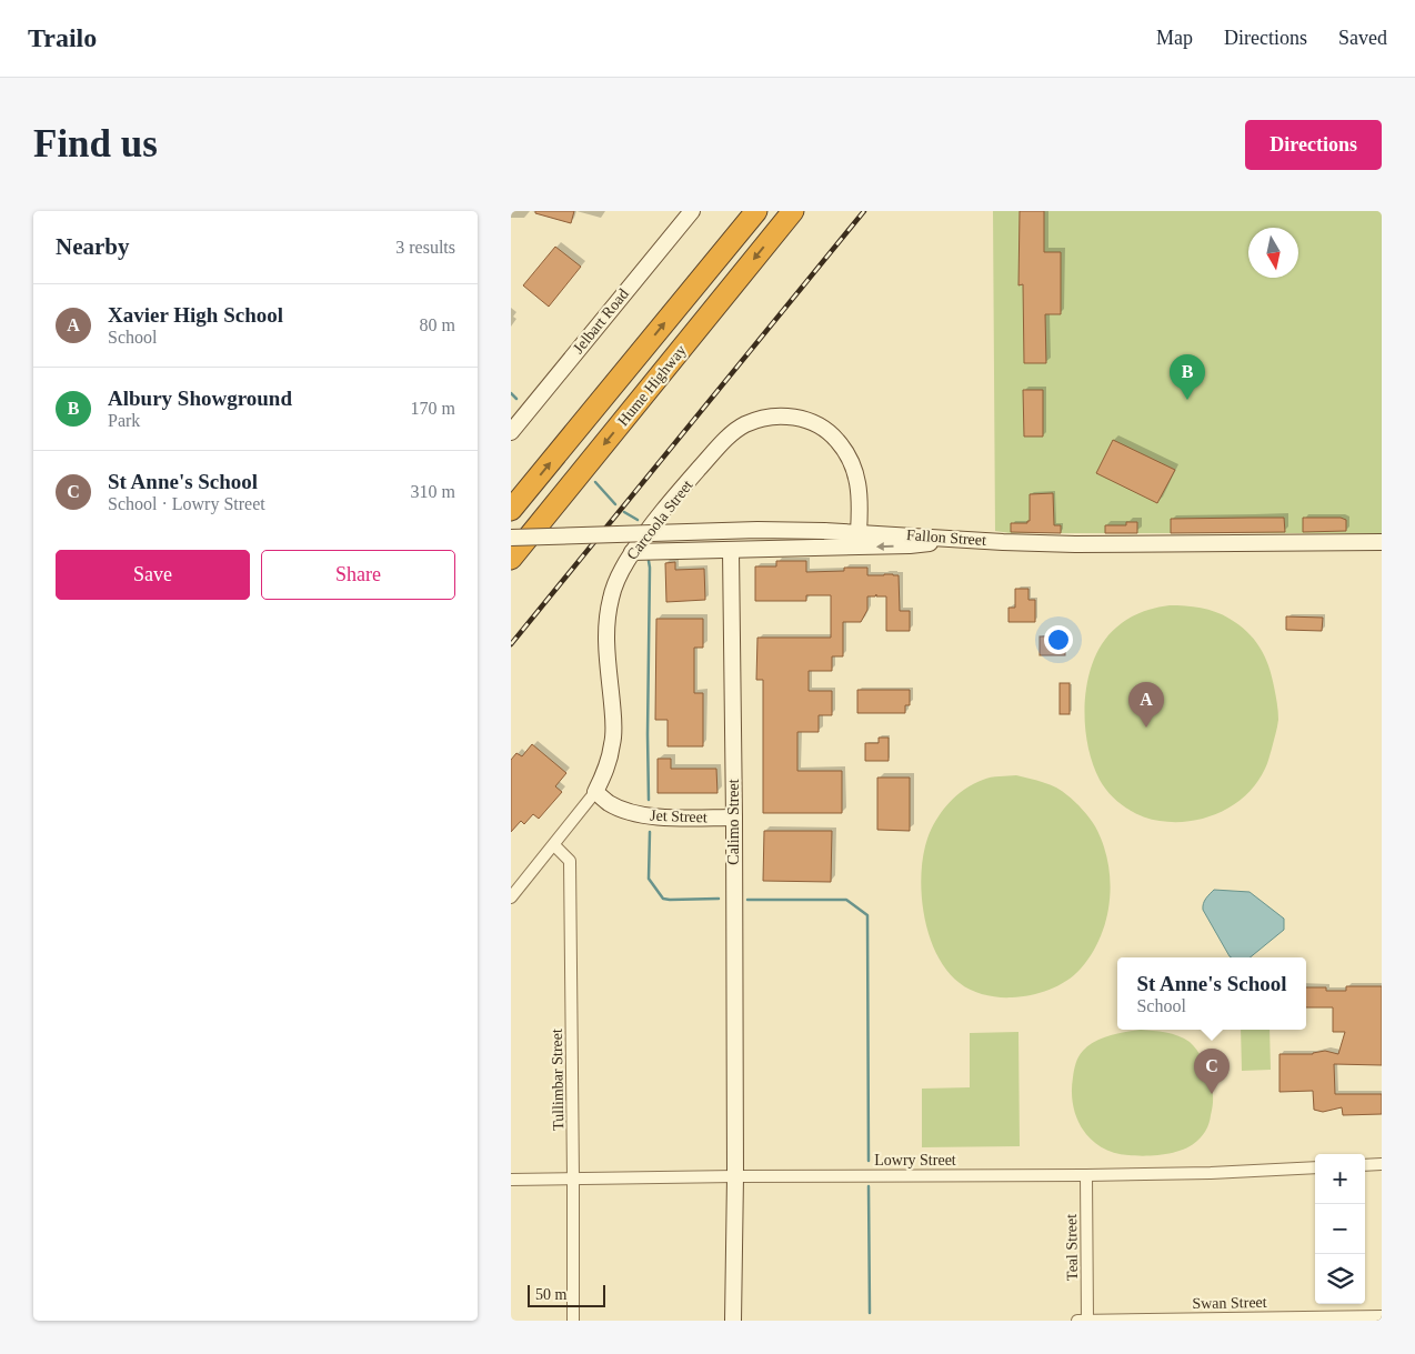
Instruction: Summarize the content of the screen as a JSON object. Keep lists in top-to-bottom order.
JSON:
{
  "streets": {
    "highway": ["Hume Highway"],
    "street": [
      "Jelbart Road",
      "Carcoola Street",
      "Fallon Street",
      "Jet Street",
      "Calimo Street",
      "Tullimbar Street",
      "Lowry Street",
      "Teal Street",
      "Swan Street"
    ]
  },
  "crossings": [
    ["Carcoola Street", "Fallon Street"],
    ["Carcoola Street", "Jet Street"],
    ["Carcoola Street", "Tullimbar Street"],
    ["Jet Street", "Calimo Street"],
    ["Calimo Street", "Lowry Street"],
    ["Tullimbar Street", "Lowry Street"],
    ["Lowry Street", "Teal Street"],
    ["Teal Street", "Swan Street"]
  ],
  "scale_bar": "50 m",
  "north": "bottom",
  "page": {
    "header": "Trailo",
    "nav": ["Map", "Directions", "Saved"],
    "buttons": [
      "Directions",
      ["Save", "Share"]
    ],
    "title": "Find us",
    "heading": ["Nearby", "3 results"],
    "list": [
      {
        "mark": "A",
        "name": "Xavier High School",
        "note": "School",
        "value": "80 m"
      },
      {
        "mark": "B",
        "name": "Albury Showground",
        "note": "Park",
        "value": "170 m"
      },
      {
        "mark": "C",
        "name": "St Anne's School",
        "note": "School · Lowry Street",
        "value": "310 m"
      }
    ],
    "pins": ["B", "A", "C"],
    "popup": ["St Anne's School", "School"],
    "map_buttons": ["+", "−"],
    "scale": "50 m"
  }
}
